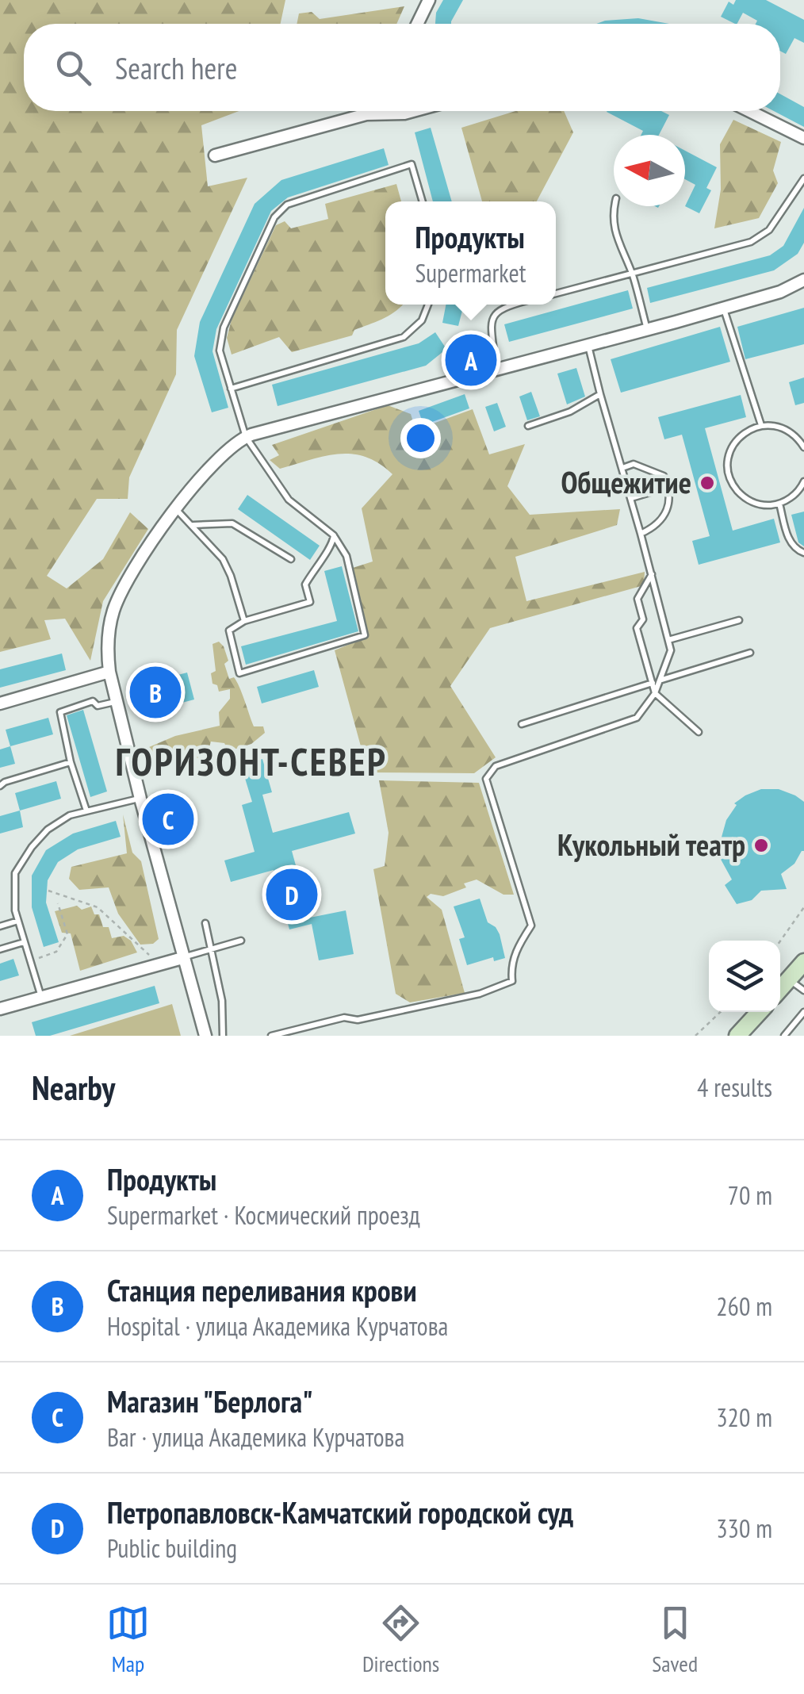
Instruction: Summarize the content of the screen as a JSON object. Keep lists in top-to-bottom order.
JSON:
{
  "districts": ["ГОРИЗОНТ-СЕВЕР"],
  "places": ["Общежитие", "Кукольный театр"],
  "north": "left",
  "page": {
    "search": "Search here",
    "popup": ["Продукты", "Supermarket"],
    "pins": [
      "A",
      "B",
      "C",
      "D"
    ],
    "heading": ["Nearby", "4 results"],
    "list": [
      {
        "mark": "A",
        "name": "Продукты",
        "note": "Supermarket · Космический проезд",
        "value": "70 m"
      },
      {
        "mark": "B",
        "name": "Станция переливания крови",
        "note": "Hospital · улица Академика Курчатова",
        "value": "260 m"
      },
      {
        "mark": "C",
        "name": "Магазин \"Берлога\"",
        "note": "Bar · улица Академика Курчатова",
        "value": "320 m"
      },
      {
        "mark": "D",
        "name": "Петропавловск-Камчатский городской суд",
        "note": "Public building",
        "value": "330 m"
      }
    ],
    "nav": ["Map", "Directions", "Saved"]
  }
}
